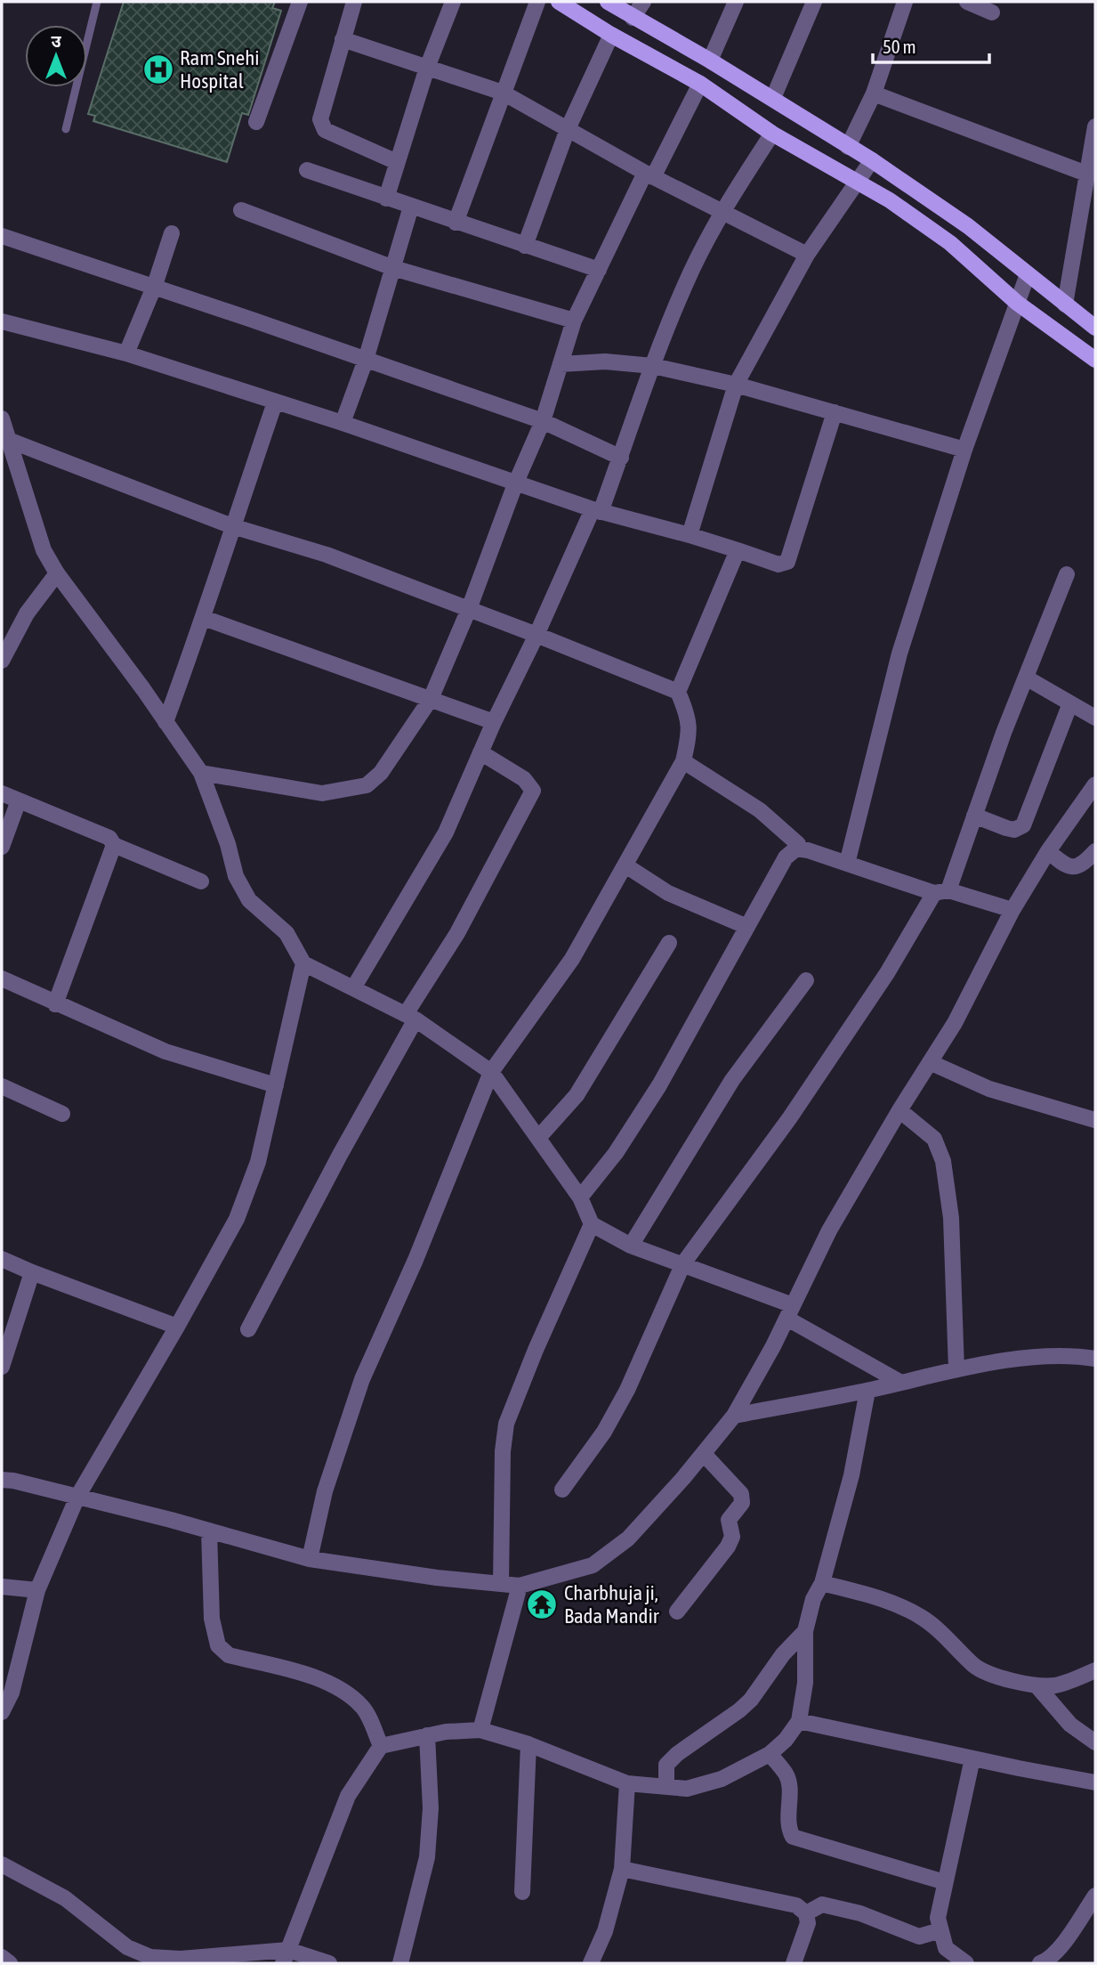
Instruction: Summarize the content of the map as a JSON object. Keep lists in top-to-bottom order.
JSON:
{
  "places": {
    "hospital": ["Ram Snehi Hospital"],
    "temple": ["Charbhuja ji, Bada Mandir"]
  },
  "scale_bar": "50 m",
  "north": "top"
}
